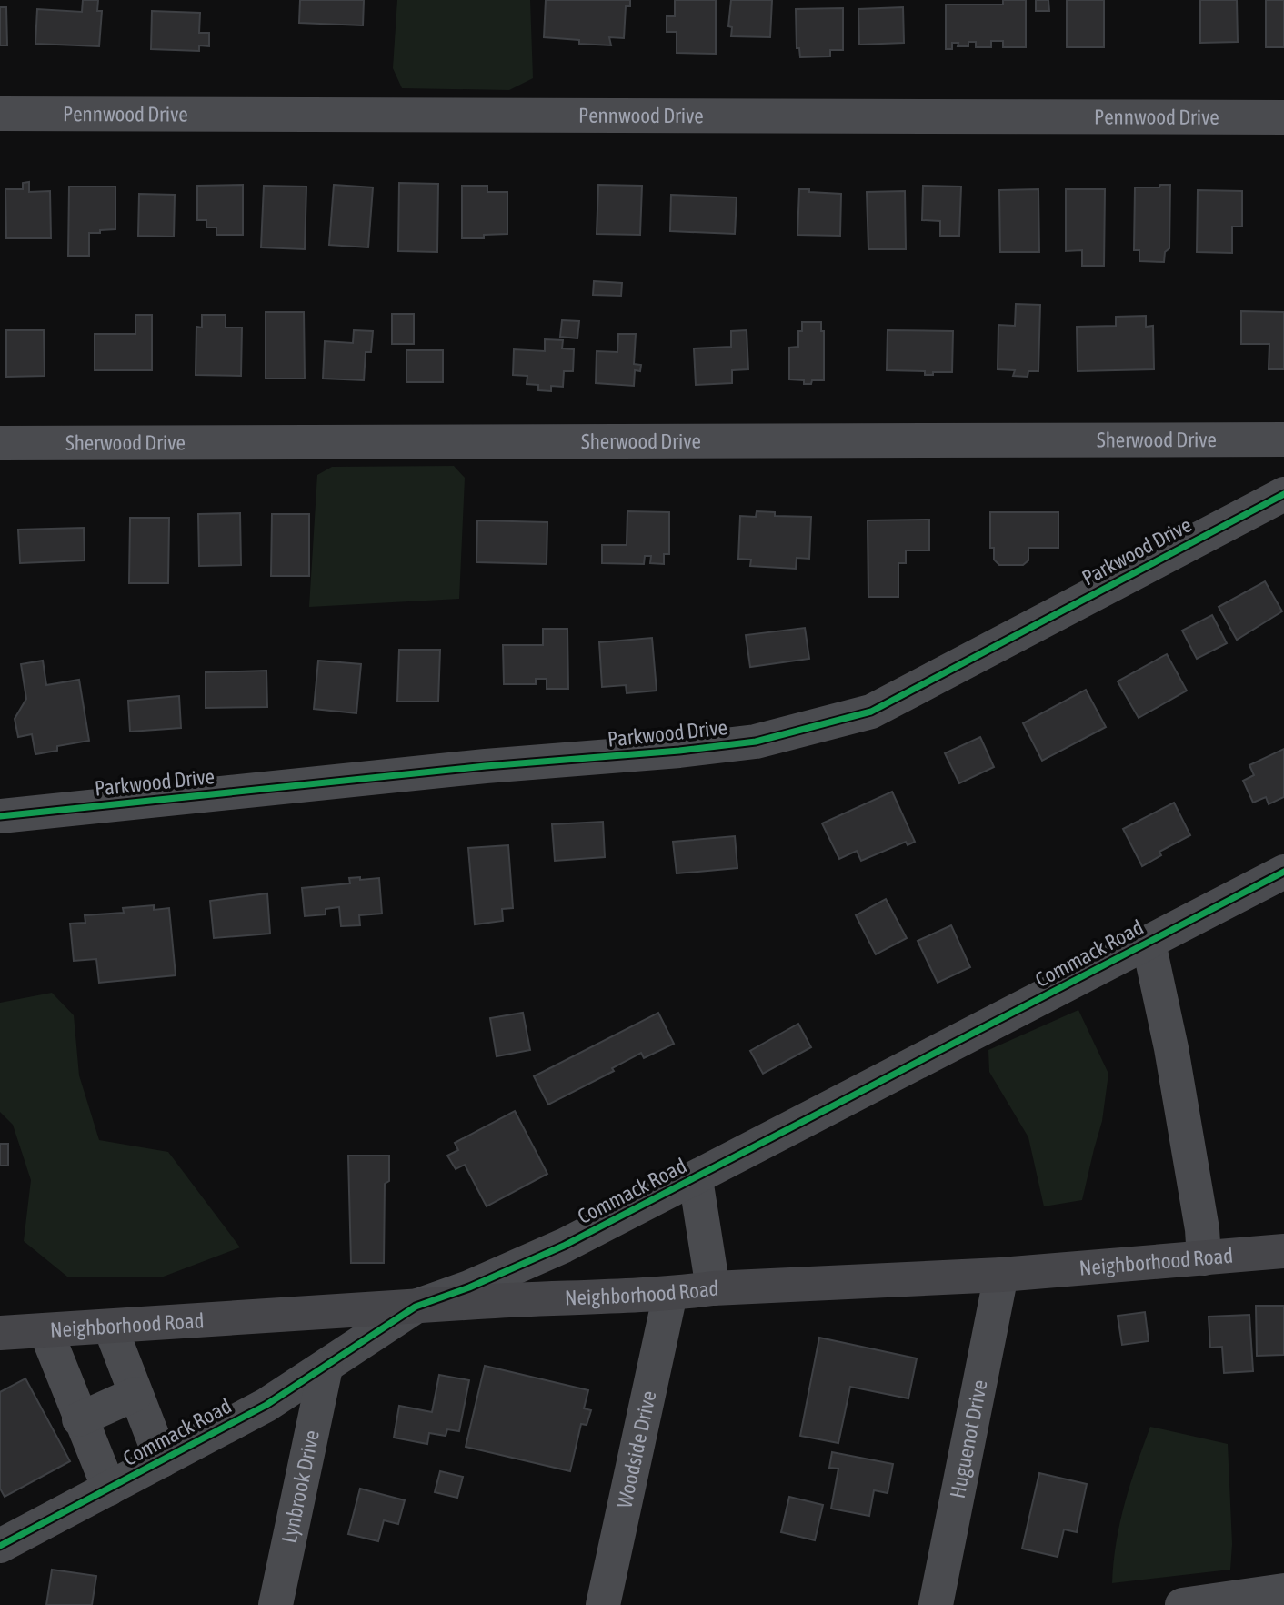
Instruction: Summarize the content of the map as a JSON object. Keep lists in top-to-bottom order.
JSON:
{
  "streets": {
    "main road": ["Neighborhood Road"],
    "street": [
      "Pennwood Drive",
      "Sherwood Drive",
      "Parkwood Drive",
      "Commack Road",
      "Huguenot Drive",
      "Woodside Drive",
      "Lynbrook Drive"
    ]
  },
  "crossings": [
    ["Commack Road", "Neighborhood Road"],
    ["Commack Road", "Lynbrook Drive"],
    ["Neighborhood Road", "Huguenot Drive"],
    ["Neighborhood Road", "Woodside Drive"]
  ]
}
